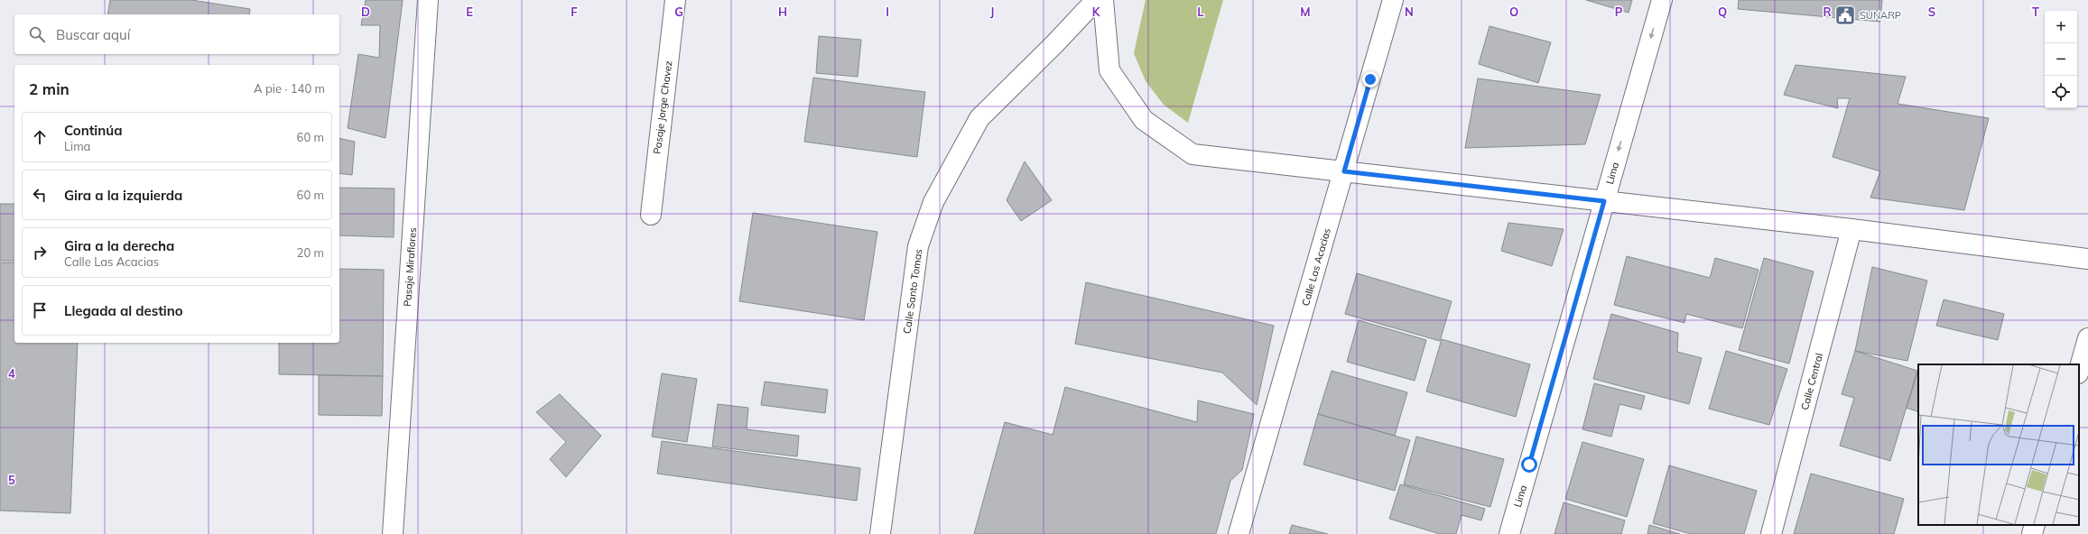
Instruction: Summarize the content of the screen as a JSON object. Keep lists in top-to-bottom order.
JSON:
{
  "streets": {
    "street": [
      "Pasaje Jorge Chavez",
      "Lima",
      "Pasaje Miraflores",
      "Calle Las Acacias",
      "Calle Santo Tomas",
      "Calle Central"
    ]
  },
  "one_way": ["Lima"],
  "places": {
    "public building": ["SUNARP"]
  },
  "page": {
    "map_buttons": ["+", "−"],
    "search": "Buscar aquí",
    "heading": ["2 min", "A pie · 140 m"],
    "list": [
      ["Continúa", "Lima", "60 m"],
      ["Gira a la izquierda", "60 m"],
      ["Gira a la derecha", "Calle Las Acacias", "20 m"],
      "Llegada al destino"
    ]
  },
  "grid": {
    "columns": [
      "D",
      "E",
      "F",
      "G",
      "H",
      "I",
      "J",
      "K",
      "L",
      "M",
      "N",
      "O",
      "P",
      "Q",
      "R",
      "S",
      "T"
    ],
    "rows": ["4", "5"]
  }
}
